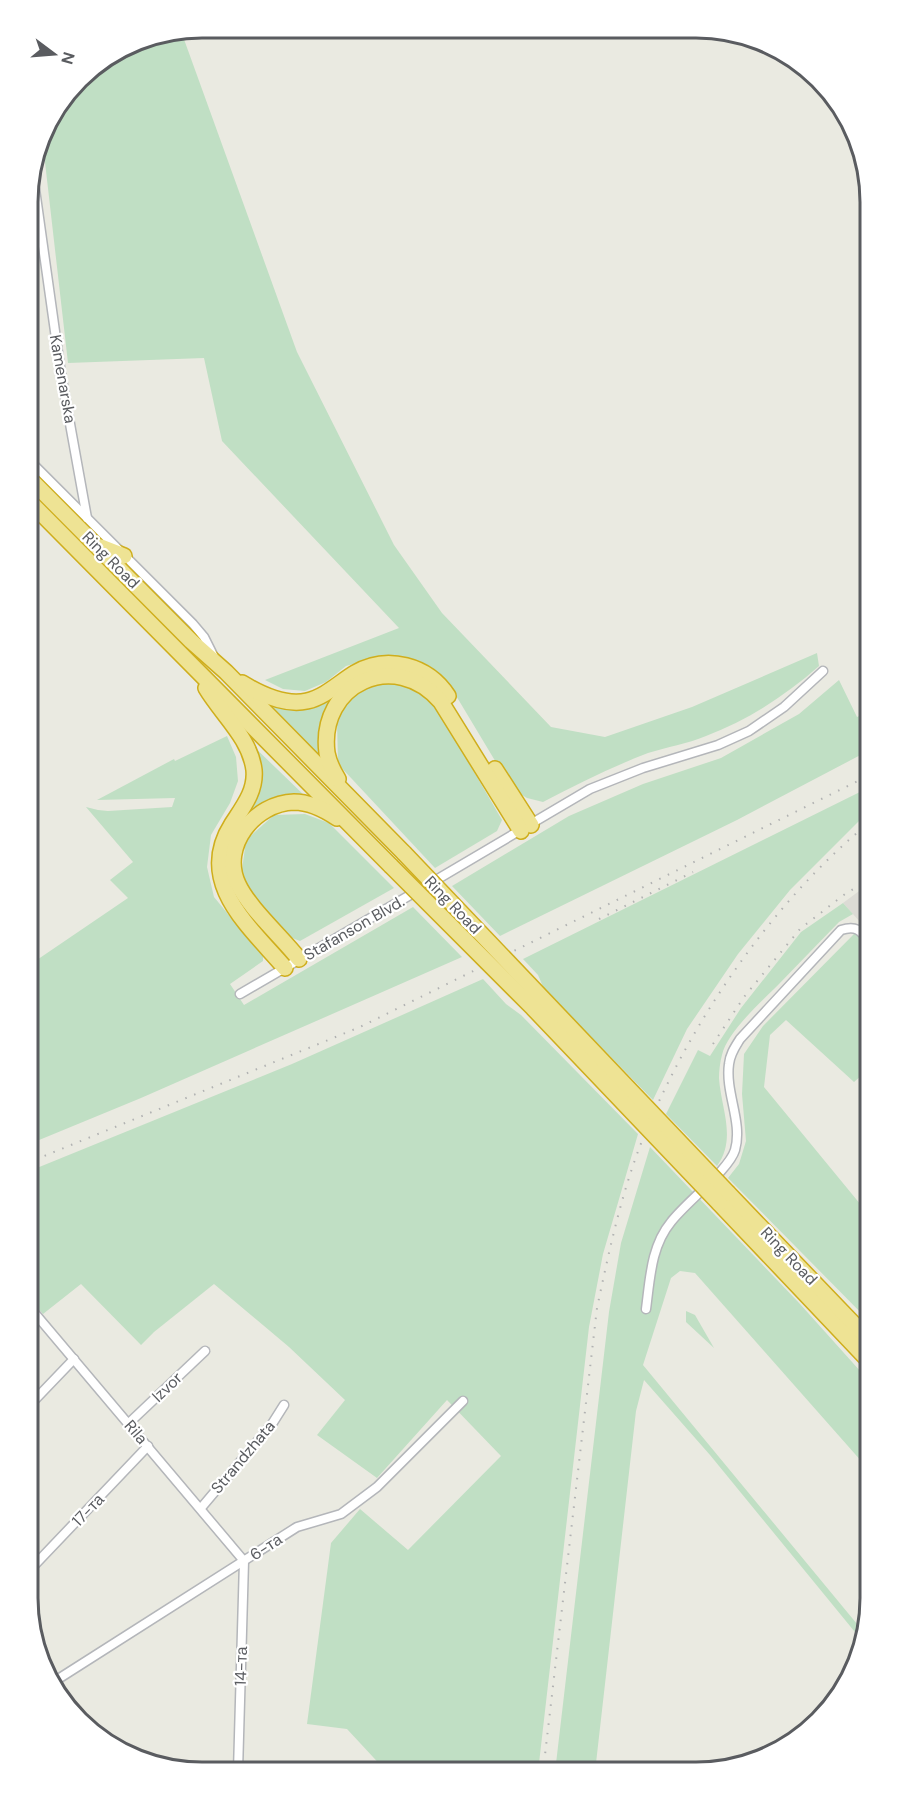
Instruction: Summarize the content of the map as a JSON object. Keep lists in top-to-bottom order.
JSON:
{
  "streets": {
    "highway": ["Ring Road"],
    "street": [
      "Kamenarska",
      "Stafanson Blvd.",
      "Izvor",
      "Rila",
      "Strandzhata",
      "17-та",
      "6-та",
      "14-та"
    ]
  },
  "crossings": [
    ["Izvor", "Rila"],
    ["Rila", "Strandzhata"],
    ["Rila", "17-та"],
    ["Rila", "6-та"],
    ["Rila", "14-та"],
    ["6-та", "14-та"]
  ],
  "north": "right"
}
